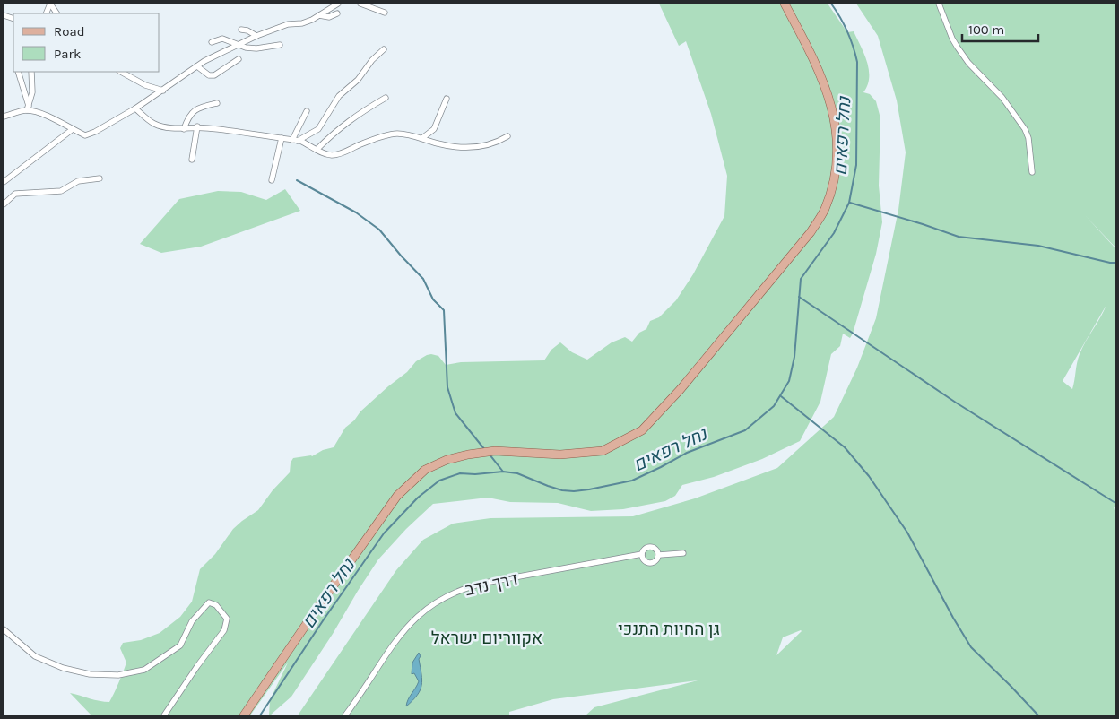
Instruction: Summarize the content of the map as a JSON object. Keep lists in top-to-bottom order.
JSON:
{
  "streets": {
    "street": ["דרך נדב"]
  },
  "water": ["נחל רפאים"],
  "parks": ["גן החיות התנכי", "אקווריום ישראל"],
  "legend": ["Road", "Park"],
  "scale_bar": "100 m"
}
